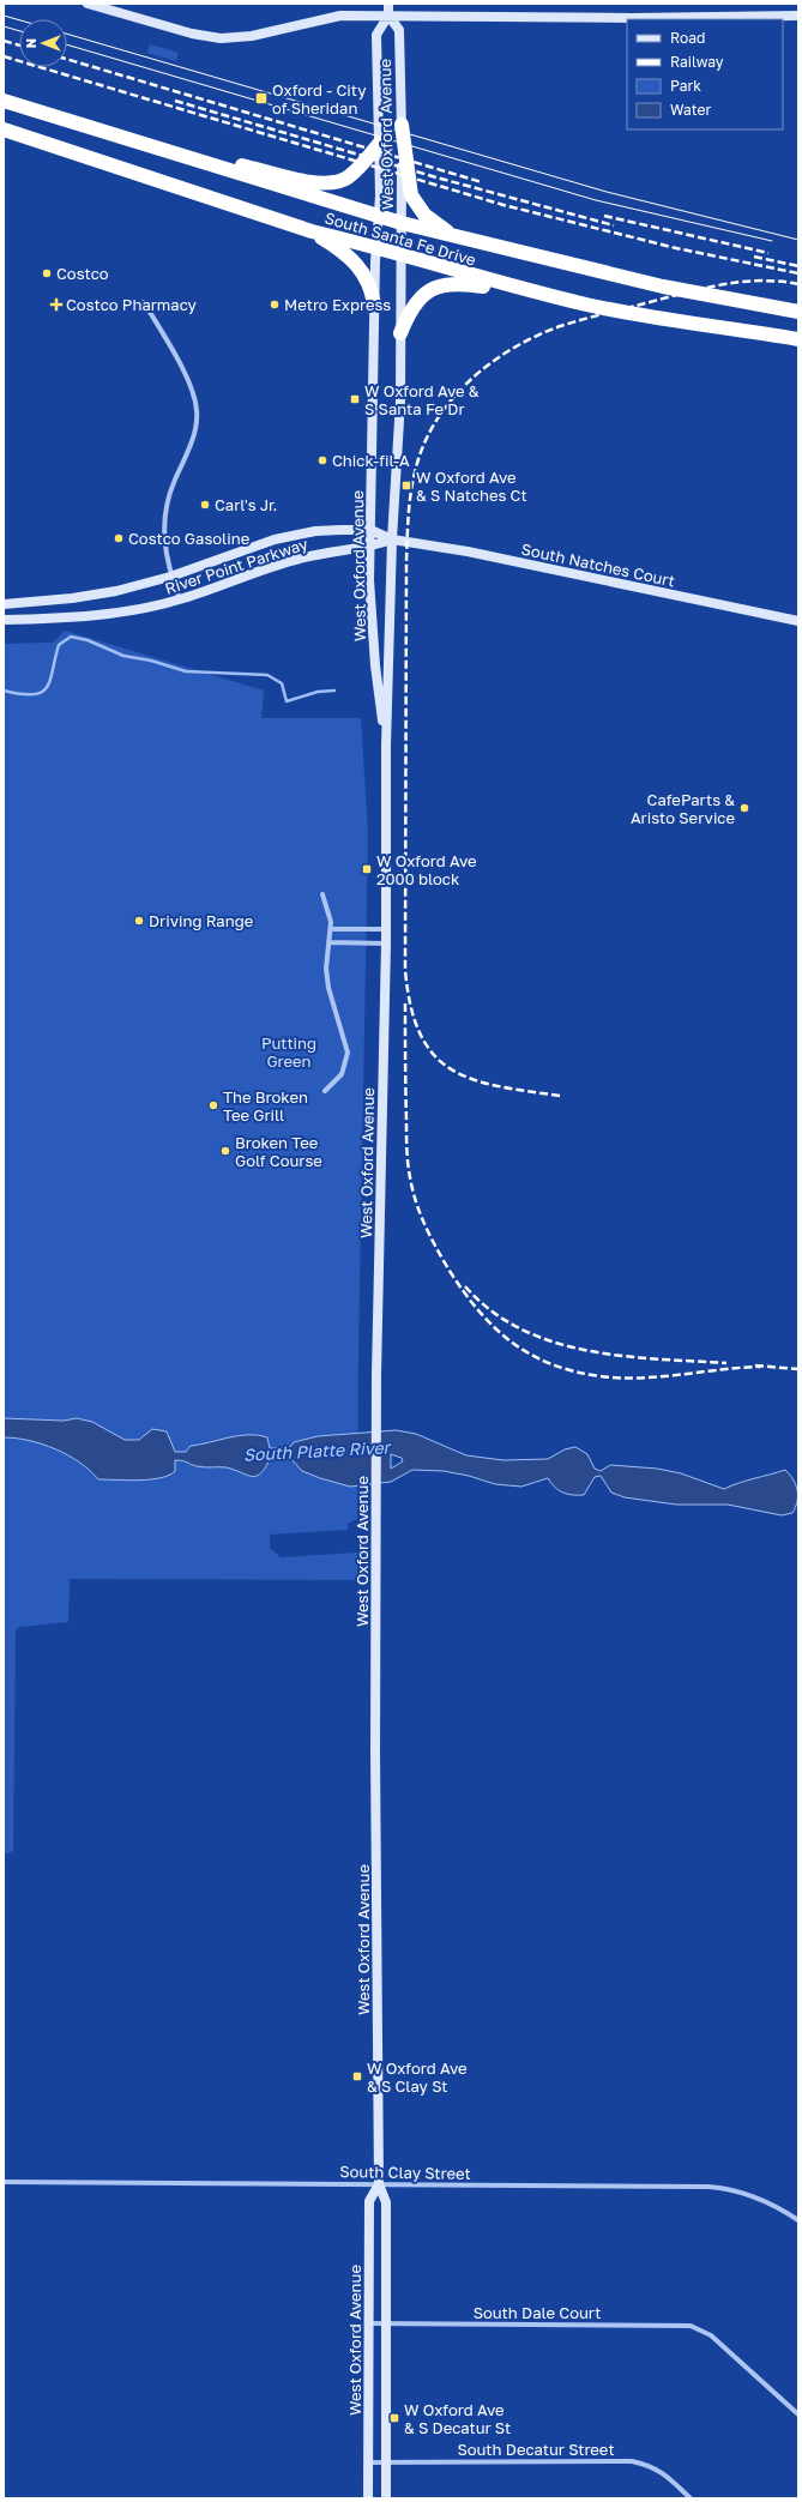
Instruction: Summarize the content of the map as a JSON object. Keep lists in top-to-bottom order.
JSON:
{
  "streets": {
    "highway": ["South Santa Fe Drive"],
    "main road": ["West Oxford Avenue", "South Natches Court", "River Point Parkway"],
    "street": ["South Clay Street", "South Dale Court", "South Decatur Street"]
  },
  "crossings": [
    ["West Oxford Avenue", "South Santa Fe Drive"],
    ["West Oxford Avenue", "South Natches Court"],
    ["West Oxford Avenue", "River Point Parkway"],
    ["West Oxford Avenue", "South Clay Street"],
    ["West Oxford Avenue", "South Dale Court"],
    ["West Oxford Avenue", "South Decatur Street"],
    ["South Natches Court", "River Point Parkway"]
  ],
  "water": ["South Platte River"],
  "parks": ["Putting Green"],
  "places": {
    "transit": [
      "Oxford - City of Sheridan",
      "W Oxford Ave & S Santa Fe Dr",
      "W Oxford Ave & S Natches Ct",
      "W Oxford Ave 2000 block",
      "W Oxford Ave & S Clay St",
      "W Oxford Ave & S Decatur St"
    ],
    "other": [
      "Costco",
      "Metro Express",
      "Chick-fil-A",
      "Carl's Jr.",
      "Costco Gasoline",
      "CafeParts & Aristo Service",
      "Driving Range",
      "The Broken Tee Grill",
      "Broken Tee Golf Course"
    ],
    "health": ["Costco Pharmacy"]
  },
  "legend": [
    "Road",
    "Railway",
    "Park",
    "Water"
  ],
  "north": "left"
}
